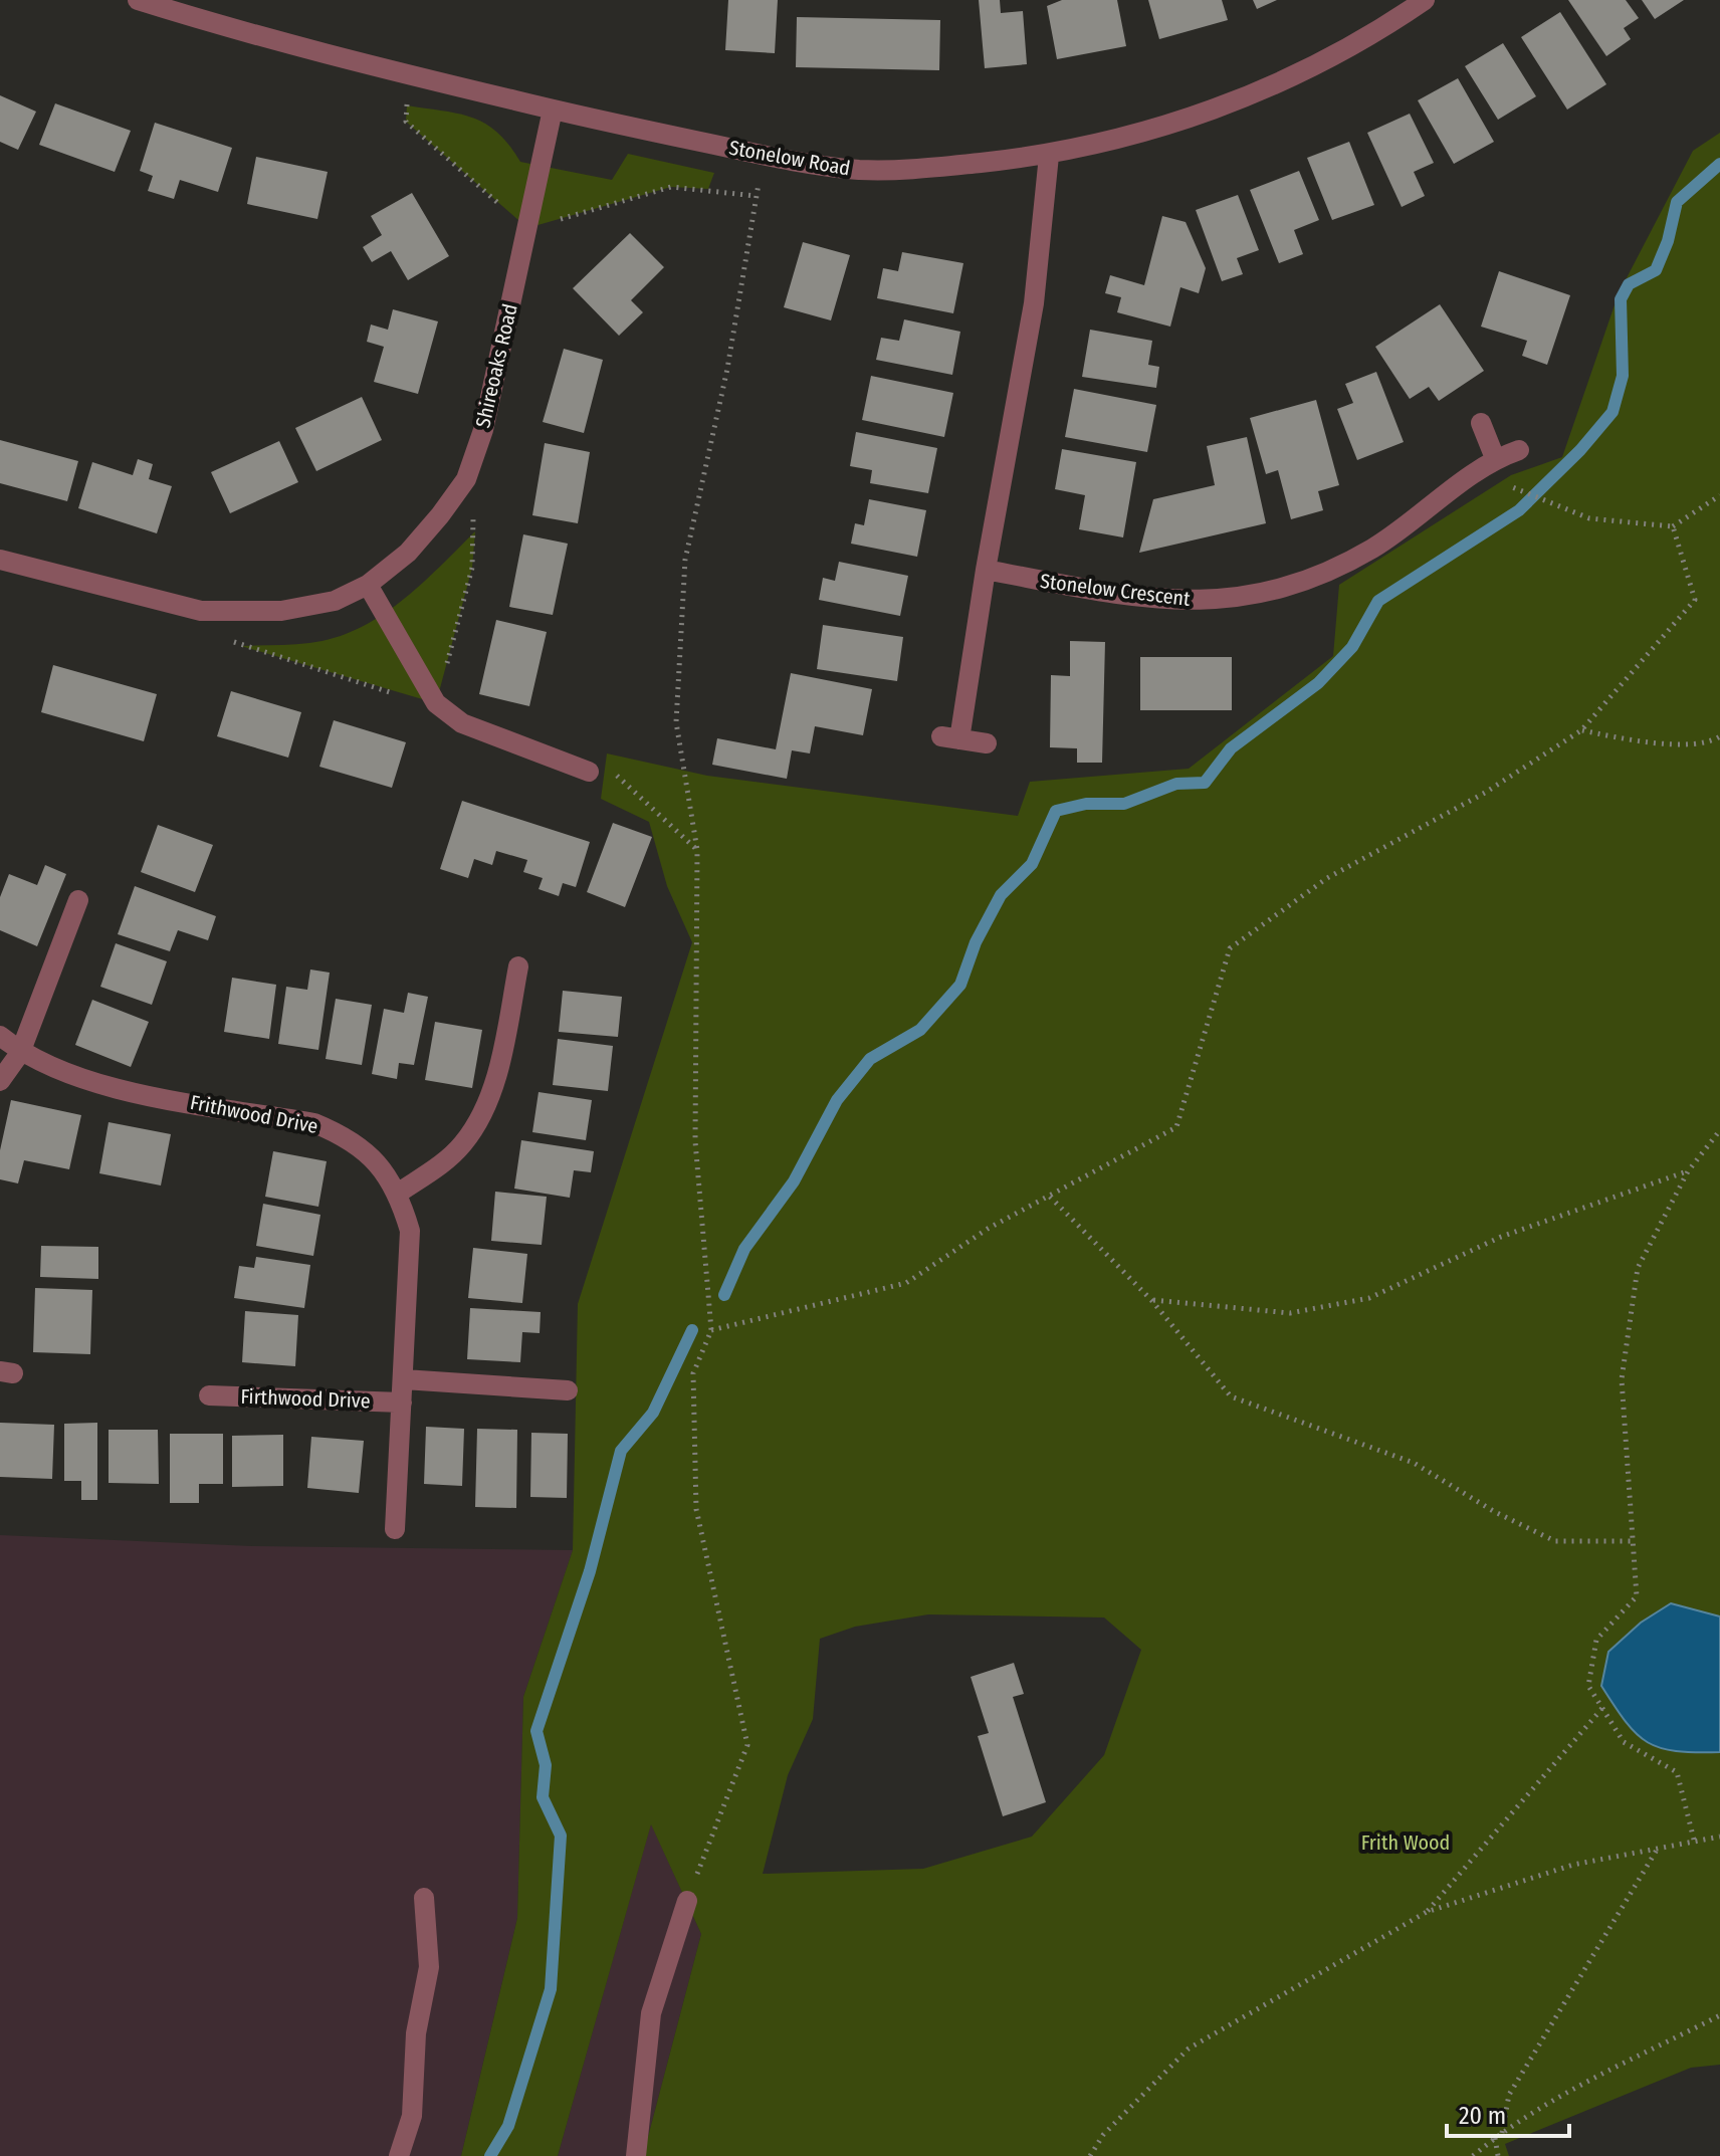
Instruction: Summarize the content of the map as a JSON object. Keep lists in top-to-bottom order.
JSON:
{
  "streets": {
    "street": [
      "Stonelow Road",
      "Shireoaks Road",
      "Stonelow Crescent",
      "Frithwood Drive",
      "Firthwood Drive"
    ]
  },
  "crossings": [
    ["Stonelow Road", "Shireoaks Road"],
    ["Frithwood Drive", "Firthwood Drive"]
  ],
  "parks": ["Frith Wood"],
  "scale_bar": "20 m"
}
